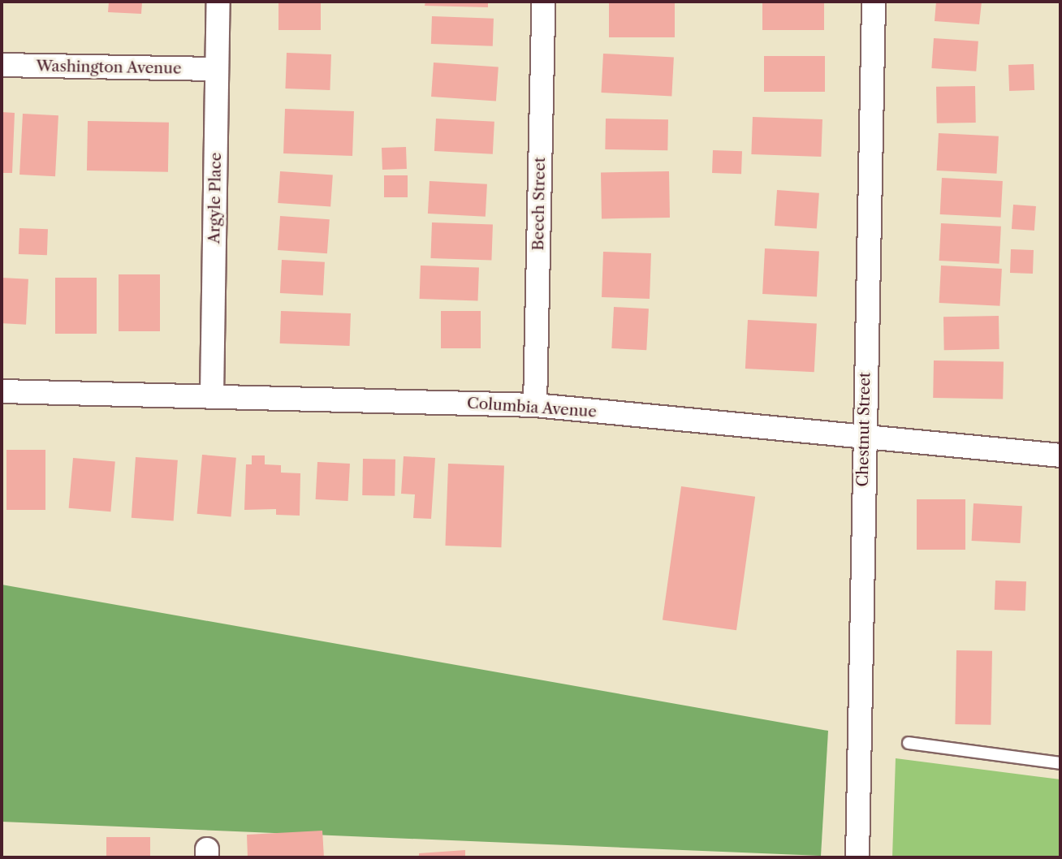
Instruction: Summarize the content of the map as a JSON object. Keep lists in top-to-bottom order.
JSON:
{
  "streets": {
    "street": [
      "Washington Avenue",
      "Argyle Place",
      "Beech Street",
      "Columbia Avenue",
      "Chestnut Street"
    ]
  },
  "crossings": [
    ["Washington Avenue", "Argyle Place"],
    ["Argyle Place", "Columbia Avenue"],
    ["Beech Street", "Columbia Avenue"],
    ["Columbia Avenue", "Chestnut Street"]
  ]
}
